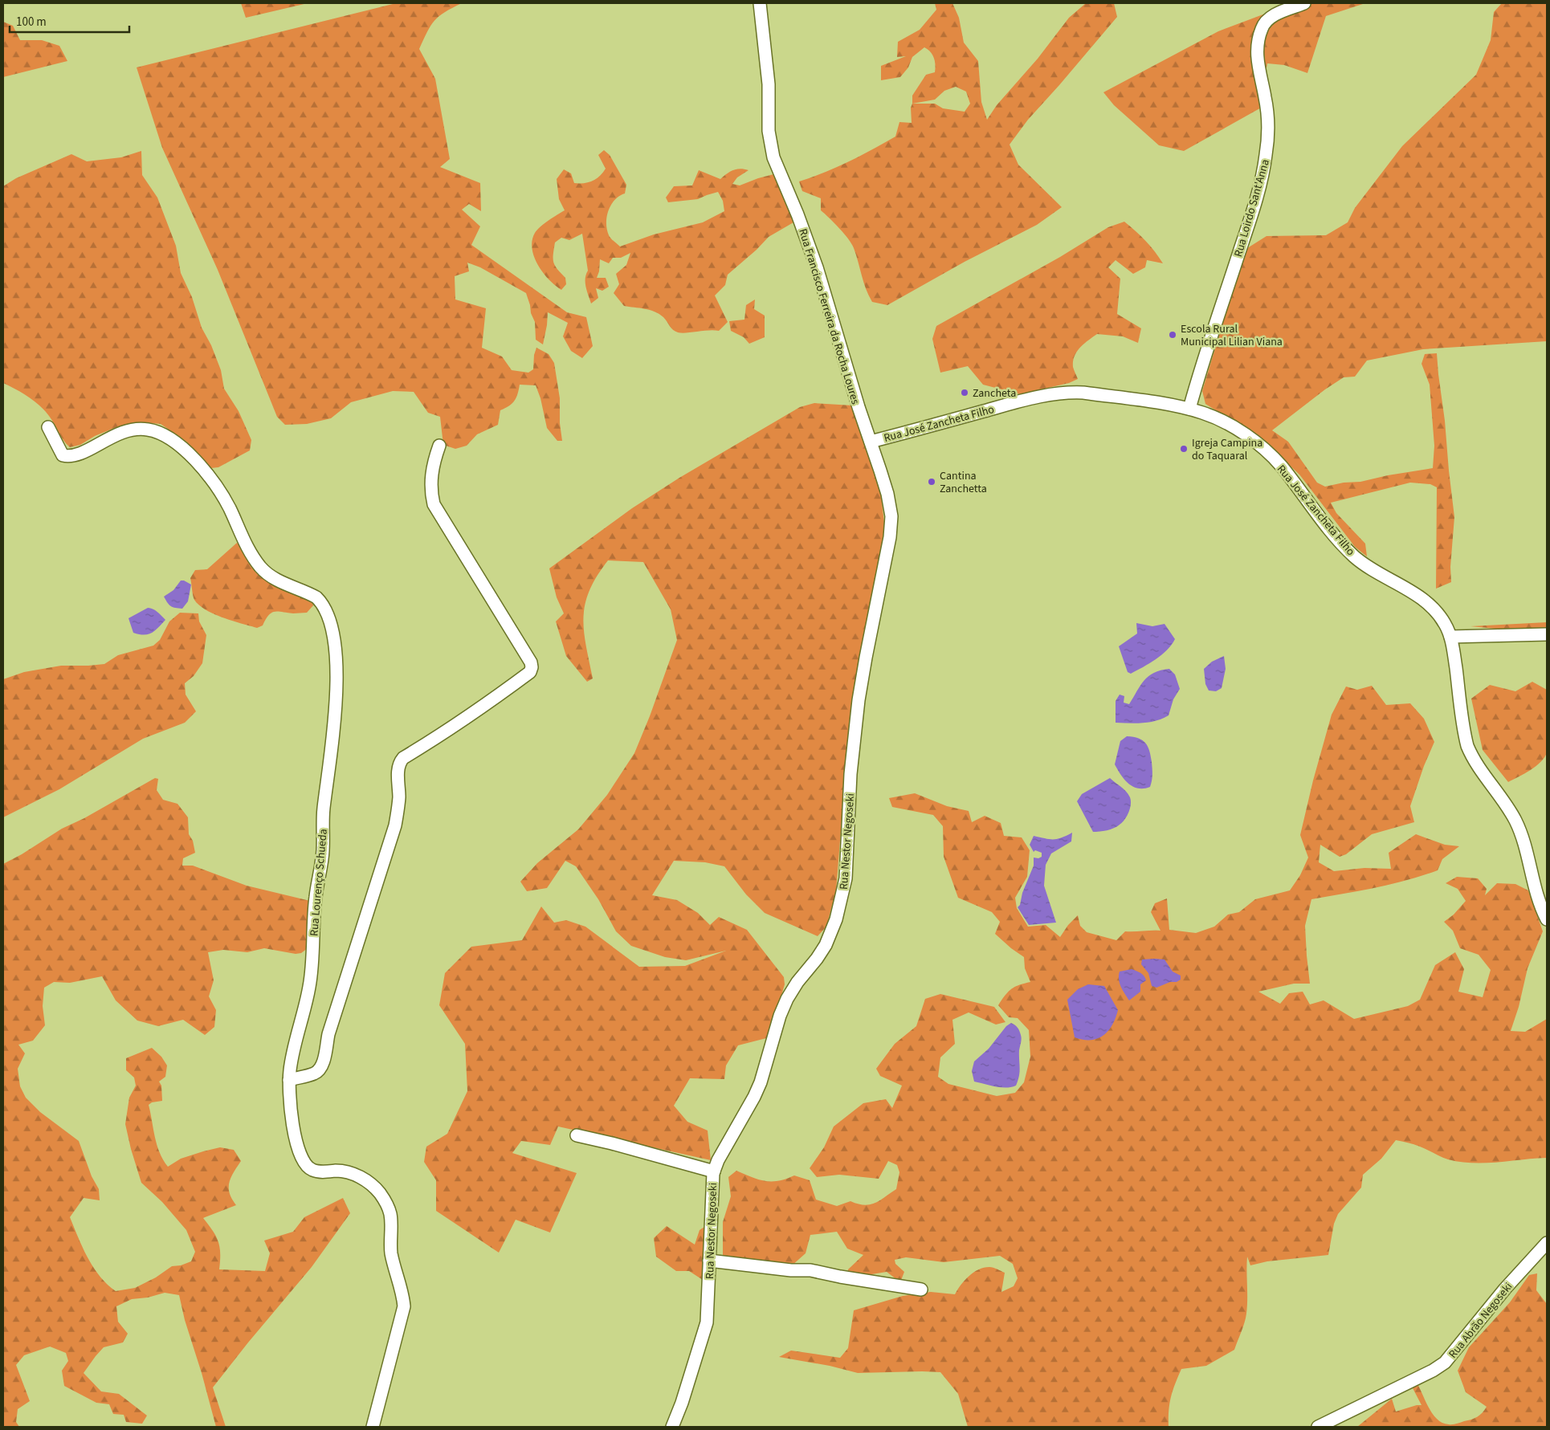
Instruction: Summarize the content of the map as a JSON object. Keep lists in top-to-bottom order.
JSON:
{
  "streets": {
    "street": [
      "Rua Loirdo Sant'Anna",
      "Rua Francisco Ferreira da Rocha Loures",
      "Rua José Zancheta Filho",
      "Rua Nestor Negoseki",
      "Rua Lourenço Schueda",
      "Rua Abrão Negoseki"
    ]
  },
  "crossings": [
    ["Rua Loirdo Sant'Anna", "Rua José Zancheta Filho"],
    ["Rua Francisco Ferreira da Rocha Loures", "Rua José Zancheta Filho"],
    ["Rua Francisco Ferreira da Rocha Loures", "Rua Nestor Negoseki"],
    ["Rua José Zancheta Filho", "Rua Nestor Negoseki"]
  ],
  "places": [
    "Escola Rural Municipal Lilian Viana",
    "Zancheta",
    "Igreja Campina do Taquaral",
    "Cantina Zanchetta"
  ],
  "scale_bar": "100 m"
}
